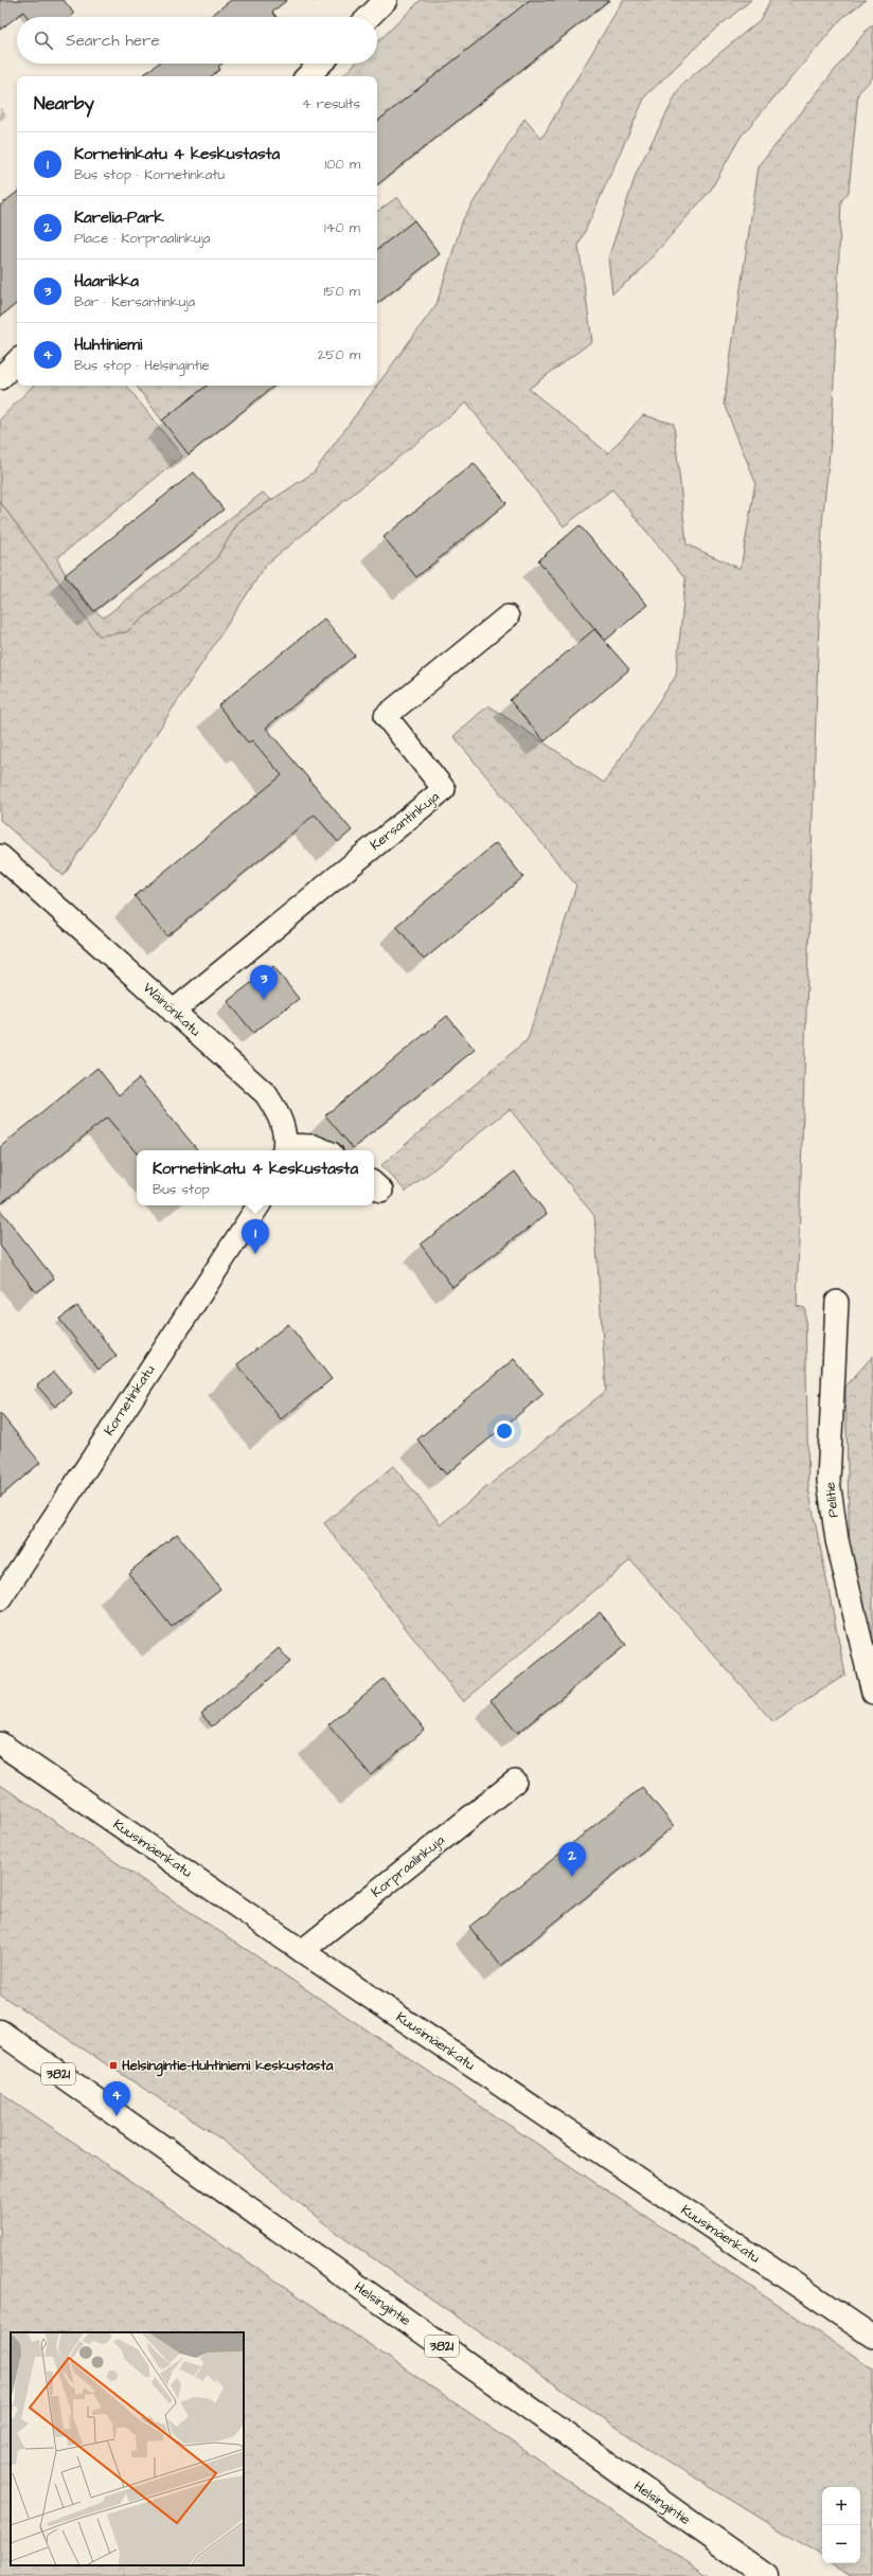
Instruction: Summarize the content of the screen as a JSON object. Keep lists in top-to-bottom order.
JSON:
{
  "streets": {
    "main road": ["3821", "Helsingintie"],
    "street": [
      "Kersantinkuja",
      "Wäinönkatu",
      "Kornetinkatu",
      "Pelitie",
      "Kuusimäenkatu",
      "Korpraalinkuja"
    ]
  },
  "crossings": [
    ["Kersantinkuja", "Wäinönkatu"],
    ["Kuusimäenkatu", "Korpraalinkuja"]
  ],
  "places": {
    "transit": ["Helsingintie-Huhtiniemi keskustasta"]
  },
  "page": {
    "search": "Search here",
    "heading": ["Nearby", "4 results"],
    "list": [
      {
        "mark": "1",
        "name": "Kornetinkatu 4 keskustasta",
        "note": "Bus stop · Kornetinkatu",
        "value": "100 m"
      },
      {
        "mark": "2",
        "name": "Karelia-Park",
        "note": "Place · Korpraalinkuja",
        "value": "140 m"
      },
      {
        "mark": "3",
        "name": "Haarikka",
        "note": "Bar · Kersantinkuja",
        "value": "150 m"
      },
      {
        "mark": "4",
        "name": "Huhtiniemi",
        "note": "Bus stop · Helsingintie",
        "value": "250 m"
      }
    ],
    "pins": [
      "3",
      "1",
      "2",
      "4"
    ],
    "popup": ["Kornetinkatu 4 keskustasta", "Bus stop"],
    "map_buttons": ["+", "−"]
  }
}
